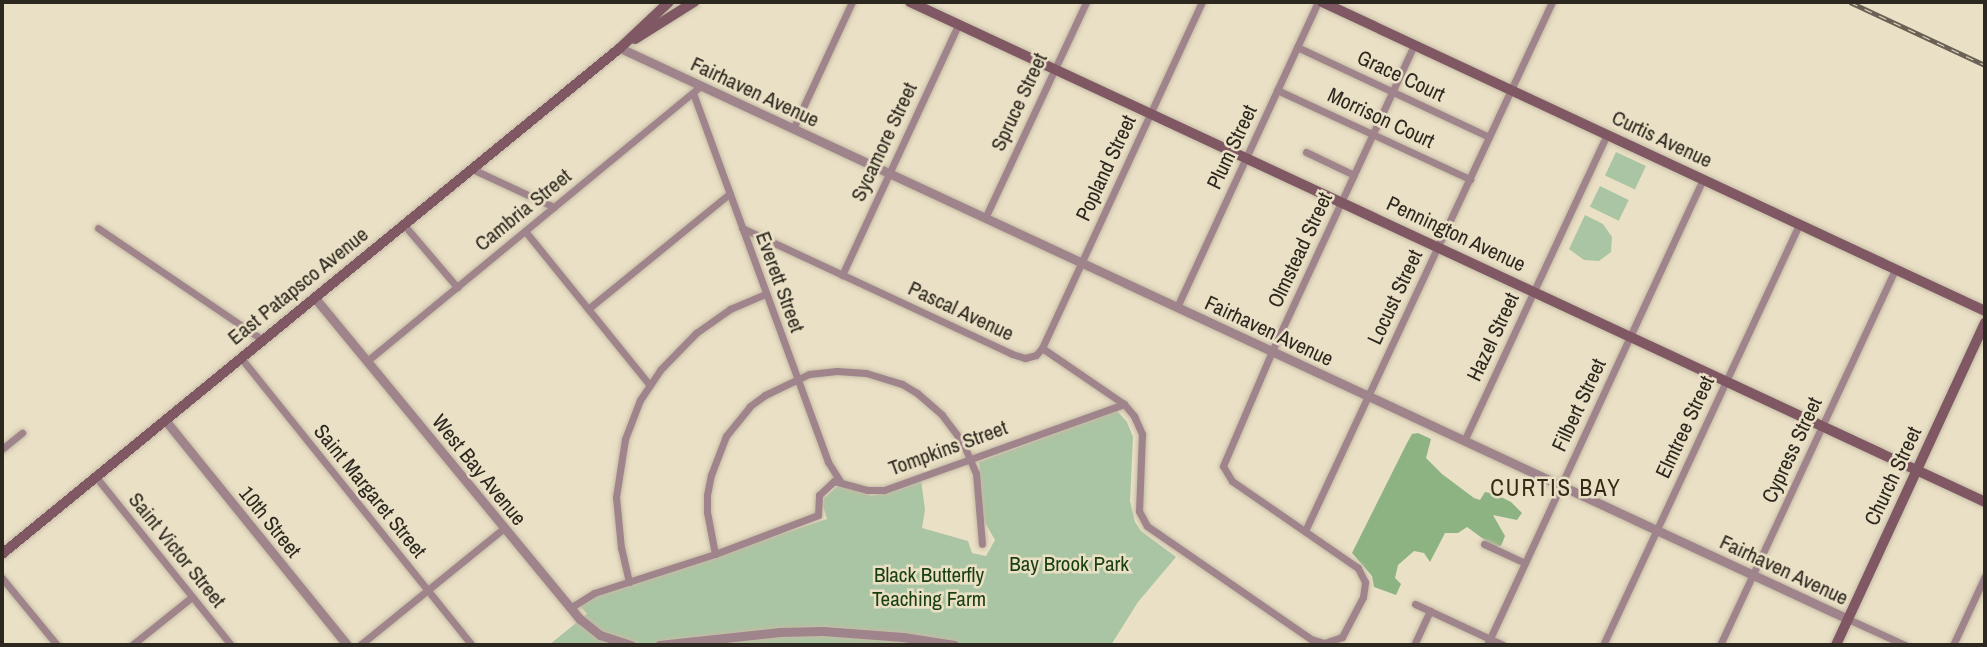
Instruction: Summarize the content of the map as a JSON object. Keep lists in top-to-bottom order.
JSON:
{
  "streets": {
    "main road": [
      "Curtis Avenue",
      "Pennington Avenue",
      "East Patapsco Avenue",
      "Church Street"
    ],
    "street": [
      "Grace Court",
      "Fairhaven Avenue",
      "Spruce Street",
      "Morrison Court",
      "Sycamore Street",
      "Plum Street",
      "Popland Street",
      "Cambria Street",
      "Olmstead Street",
      "Everett Street",
      "Locust Street",
      "Pascal Avenue",
      "Hazel Street",
      "Filbert Street",
      "Elmtree Street",
      "Tompkins Street",
      "Cypress Street",
      "West Bay Avenue",
      "Saint Margaret Street",
      "10th Street",
      "Saint Victor Street"
    ]
  },
  "crossings": [
    ["Grace Court", "Plum Street"],
    ["Grace Court", "Olmstead Street"],
    ["Grace Court", "Locust Street"],
    ["Fairhaven Avenue", "Spruce Street"],
    ["Fairhaven Avenue", "Sycamore Street"],
    ["Fairhaven Avenue", "Plum Street"],
    ["Fairhaven Avenue", "Popland Street"],
    ["Fairhaven Avenue", "Cambria Street"],
    ["Fairhaven Avenue", "Olmstead Street"],
    ["Fairhaven Avenue", "East Patapsco Avenue"],
    ["Fairhaven Avenue", "Locust Street"],
    ["Fairhaven Avenue", "Hazel Street"],
    ["Fairhaven Avenue", "Filbert Street"],
    ["Fairhaven Avenue", "Elmtree Street"],
    ["Fairhaven Avenue", "Cypress Street"],
    ["Fairhaven Avenue", "Church Street"],
    ["Spruce Street", "Pennington Avenue"],
    ["Morrison Court", "Plum Street"],
    ["Morrison Court", "Olmstead Street"],
    ["Morrison Court", "Locust Street"],
    ["Curtis Avenue", "Plum Street"],
    ["Curtis Avenue", "Olmstead Street"],
    ["Curtis Avenue", "Locust Street"],
    ["Curtis Avenue", "Hazel Street"],
    ["Curtis Avenue", "Filbert Street"],
    ["Curtis Avenue", "Elmtree Street"],
    ["Curtis Avenue", "Cypress Street"],
    ["Sycamore Street", "Pennington Avenue"],
    ["Sycamore Street", "Pascal Avenue"],
    ["Plum Street", "Pennington Avenue"],
    ["Popland Street", "Pennington Avenue"],
    ["Popland Street", "Pascal Avenue"],
    ["Cambria Street", "Everett Street"],
    ["Cambria Street", "West Bay Avenue"],
    ["Pennington Avenue", "Olmstead Street"],
    ["Pennington Avenue", "Locust Street"],
    ["Pennington Avenue", "Hazel Street"],
    ["Pennington Avenue", "Filbert Street"],
    ["Pennington Avenue", "Elmtree Street"],
    ["Pennington Avenue", "Cypress Street"],
    ["Pennington Avenue", "Church Street"],
    ["Olmstead Street", "Locust Street"],
    ["Everett Street", "Pascal Avenue"],
    ["Everett Street", "Tompkins Street"],
    ["East Patapsco Avenue", "West Bay Avenue"],
    ["East Patapsco Avenue", "Saint Margaret Street"],
    ["East Patapsco Avenue", "10th Street"],
    ["East Patapsco Avenue", "Saint Victor Street"]
  ],
  "districts": ["CURTIS BAY"],
  "parks": ["Bay Brook Park", "Black Butterfly Teaching Farm"]
}
